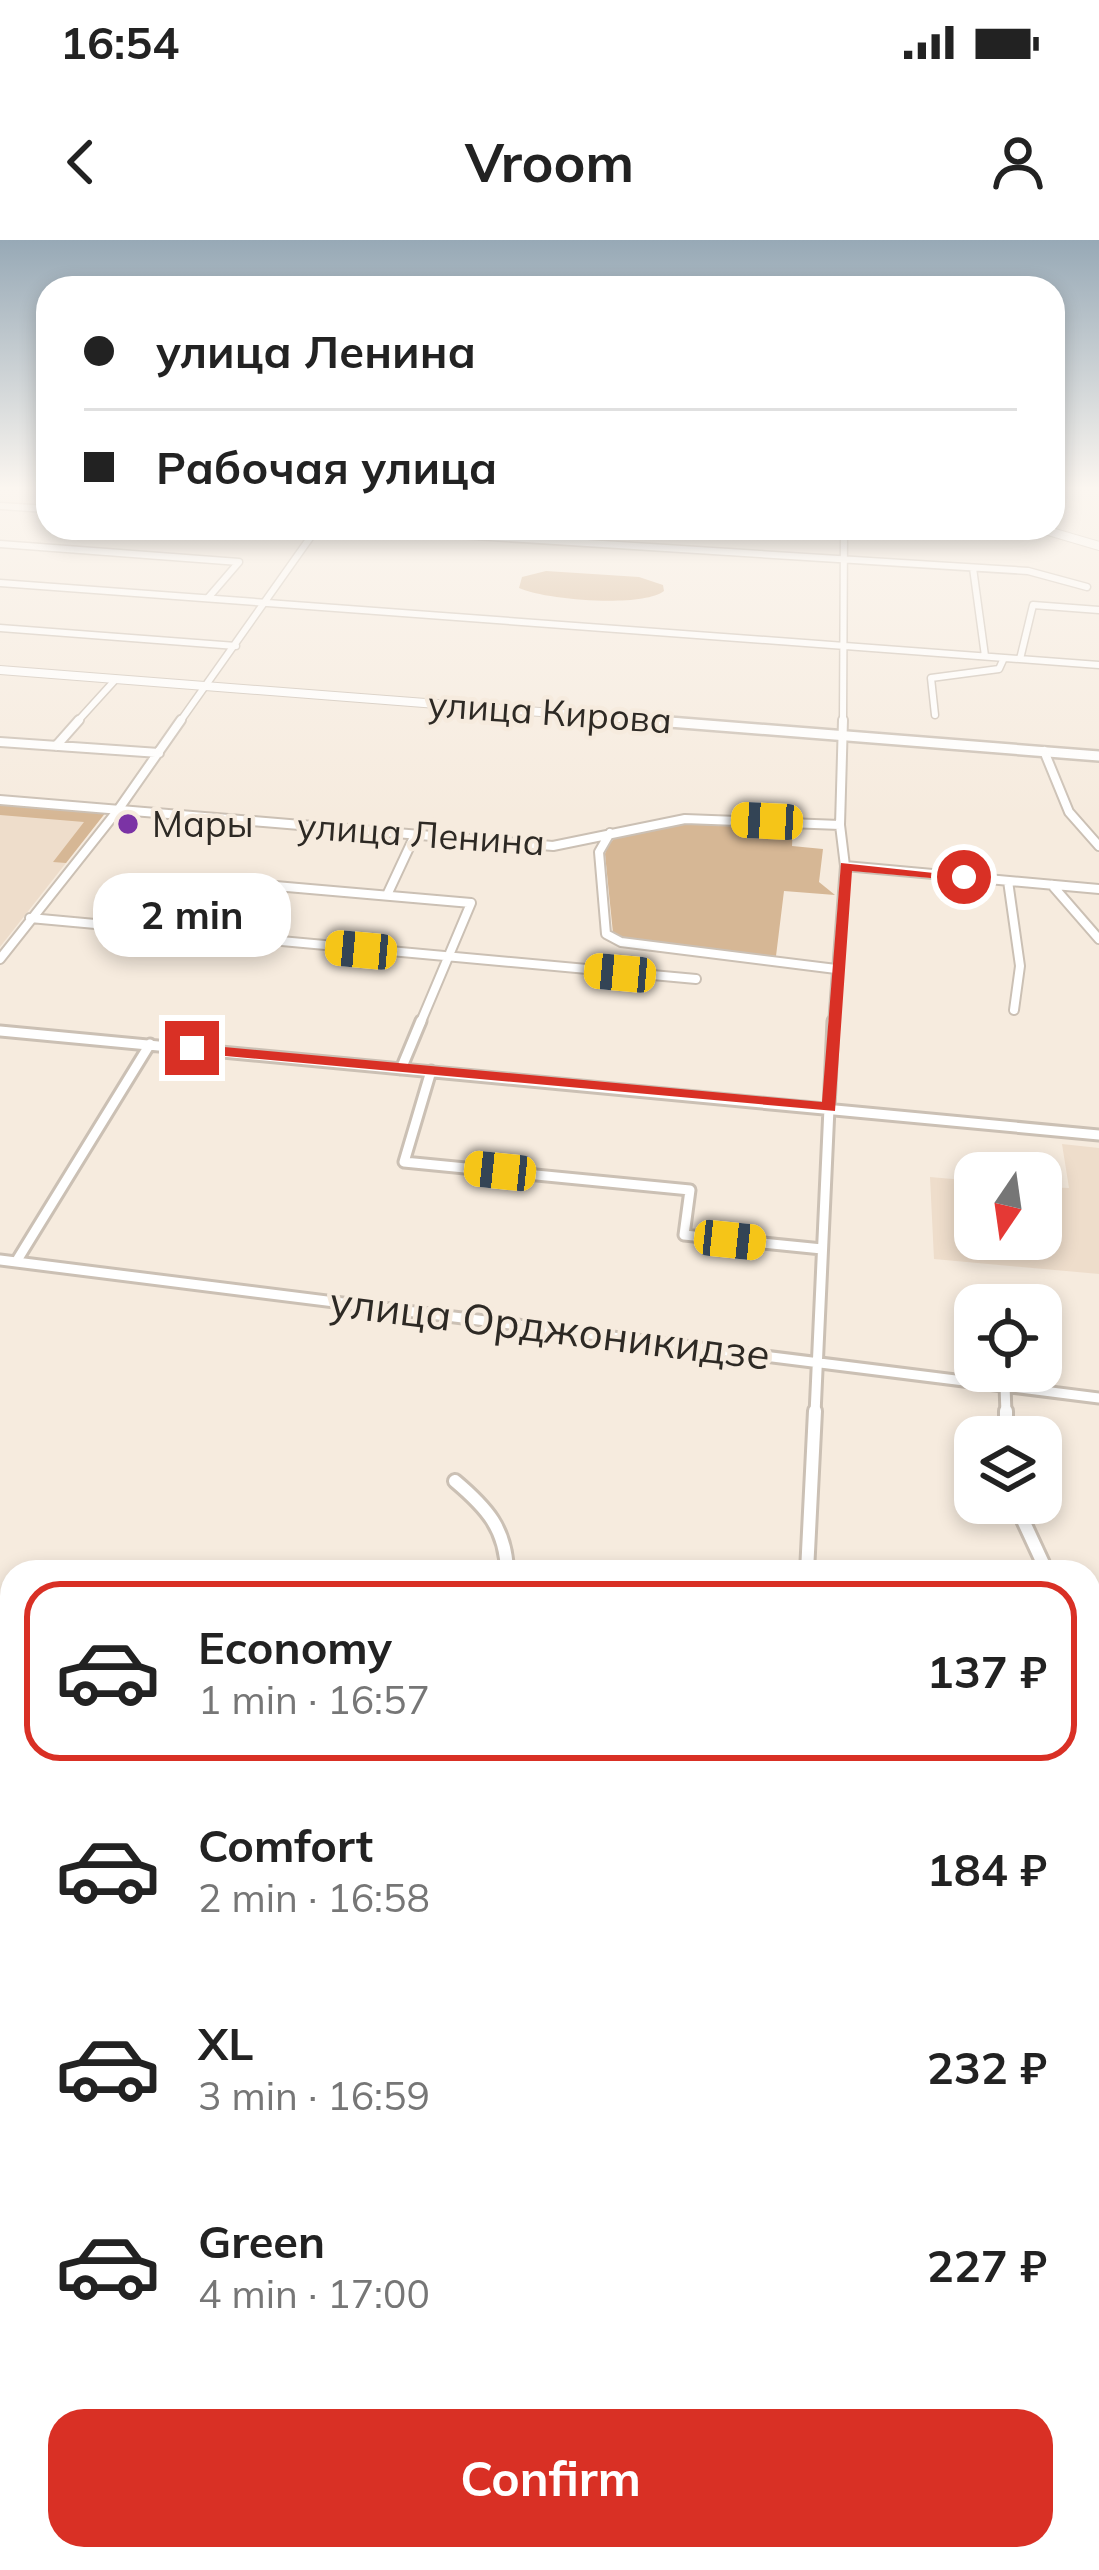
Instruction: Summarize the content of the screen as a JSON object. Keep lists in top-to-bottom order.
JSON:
{
  "streets": {
    "street": ["улица Кирова", "улица Ленина", "улица Орджоникидзе"]
  },
  "places": ["Мары"],
  "north": "bottom",
  "page": {
    "status": "16:54",
    "header": "Vroom",
    "banner": ["улица Ленина", "Рабочая улица"],
    "bubble": "2 min",
    "list": [
      {
        "name": "Economy",
        "note": "1 min · 16:57",
        "value": "137 ₽"
      },
      {
        "name": "Comfort",
        "note": "2 min · 16:58",
        "value": "184 ₽"
      },
      {
        "name": "XL",
        "note": "3 min · 16:59",
        "value": "232 ₽"
      },
      {
        "name": "Green",
        "note": "4 min · 17:00",
        "value": "227 ₽"
      }
    ],
    "buttons": "Confirm"
  }
}
